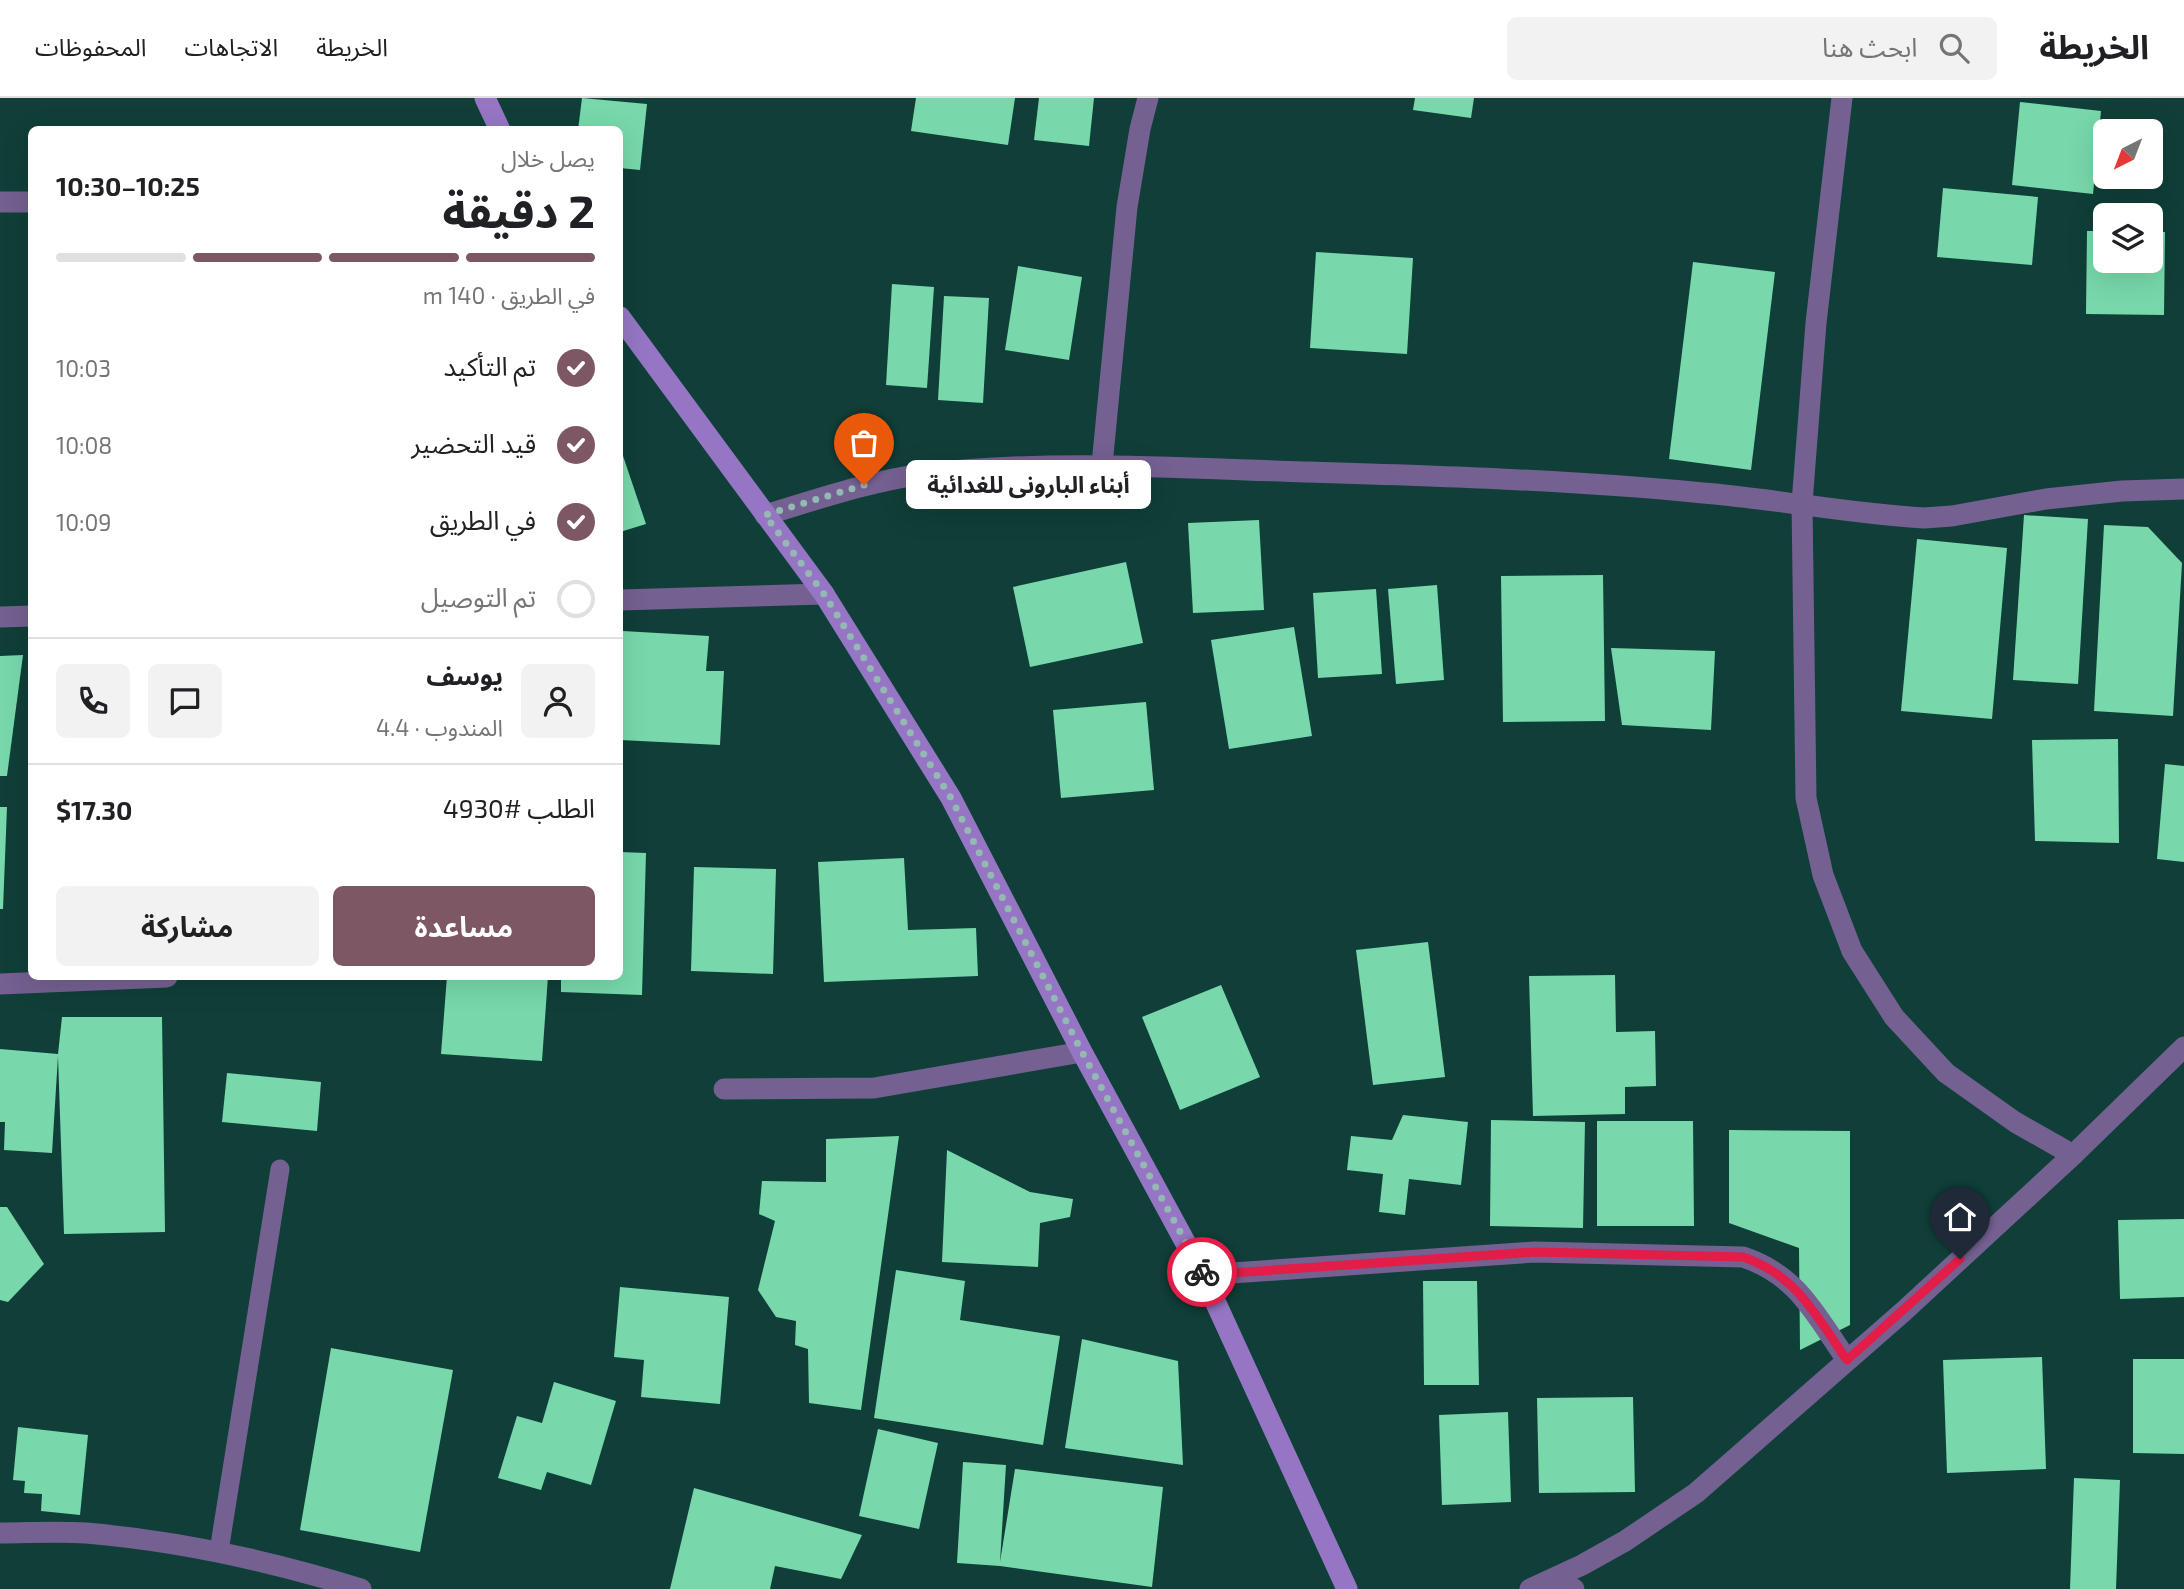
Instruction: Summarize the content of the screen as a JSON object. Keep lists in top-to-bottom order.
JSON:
{
  "places": ["أبناء البارونى للغدائية"],
  "north": "bottom left",
  "page": {
    "header": "الخريطة",
    "search": "ابحث هنا",
    "nav": ["الخريطة", "الاتجاهات", "المحفوظات"],
    "heading": ["2 دقيقة", "يصل خلال", "10:25–10:30"],
    "panel": [
      "يوسف",
      "المندوب · 4.4",
      "الطلب #4930",
      "$17.30"
    ],
    "bar": "في الطريق · 140 m",
    "list": [
      ["تم التأكيد", "10:03"],
      ["قيد التحضير", "10:08"],
      ["في الطريق", "10:09"],
      "تم التوصيل"
    ],
    "bubble": "أبناء البارونى للغدائية",
    "buttons": ["مساعدة", "مشاركة"]
  }
}
